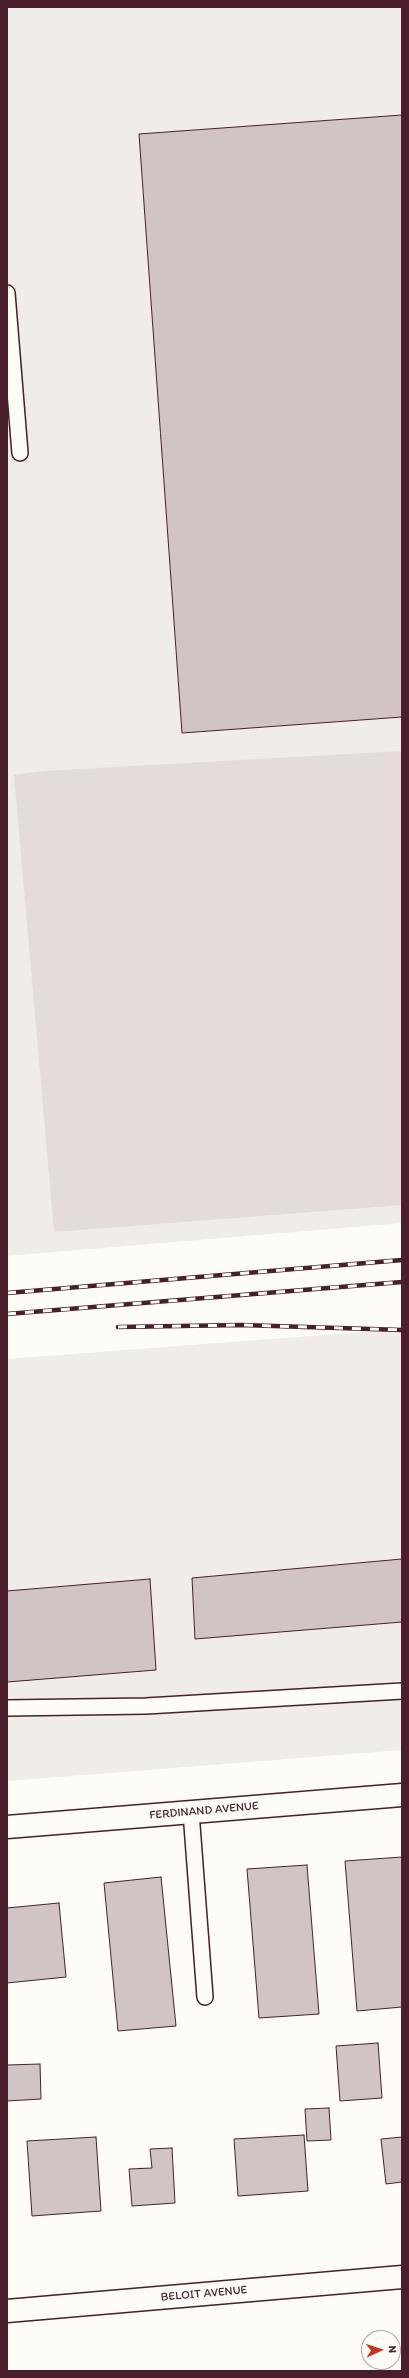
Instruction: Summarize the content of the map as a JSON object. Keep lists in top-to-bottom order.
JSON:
{
  "streets": {
    "street": ["FERDINAND AVENUE", "BELOIT AVENUE"]
  },
  "north": "right"
}
